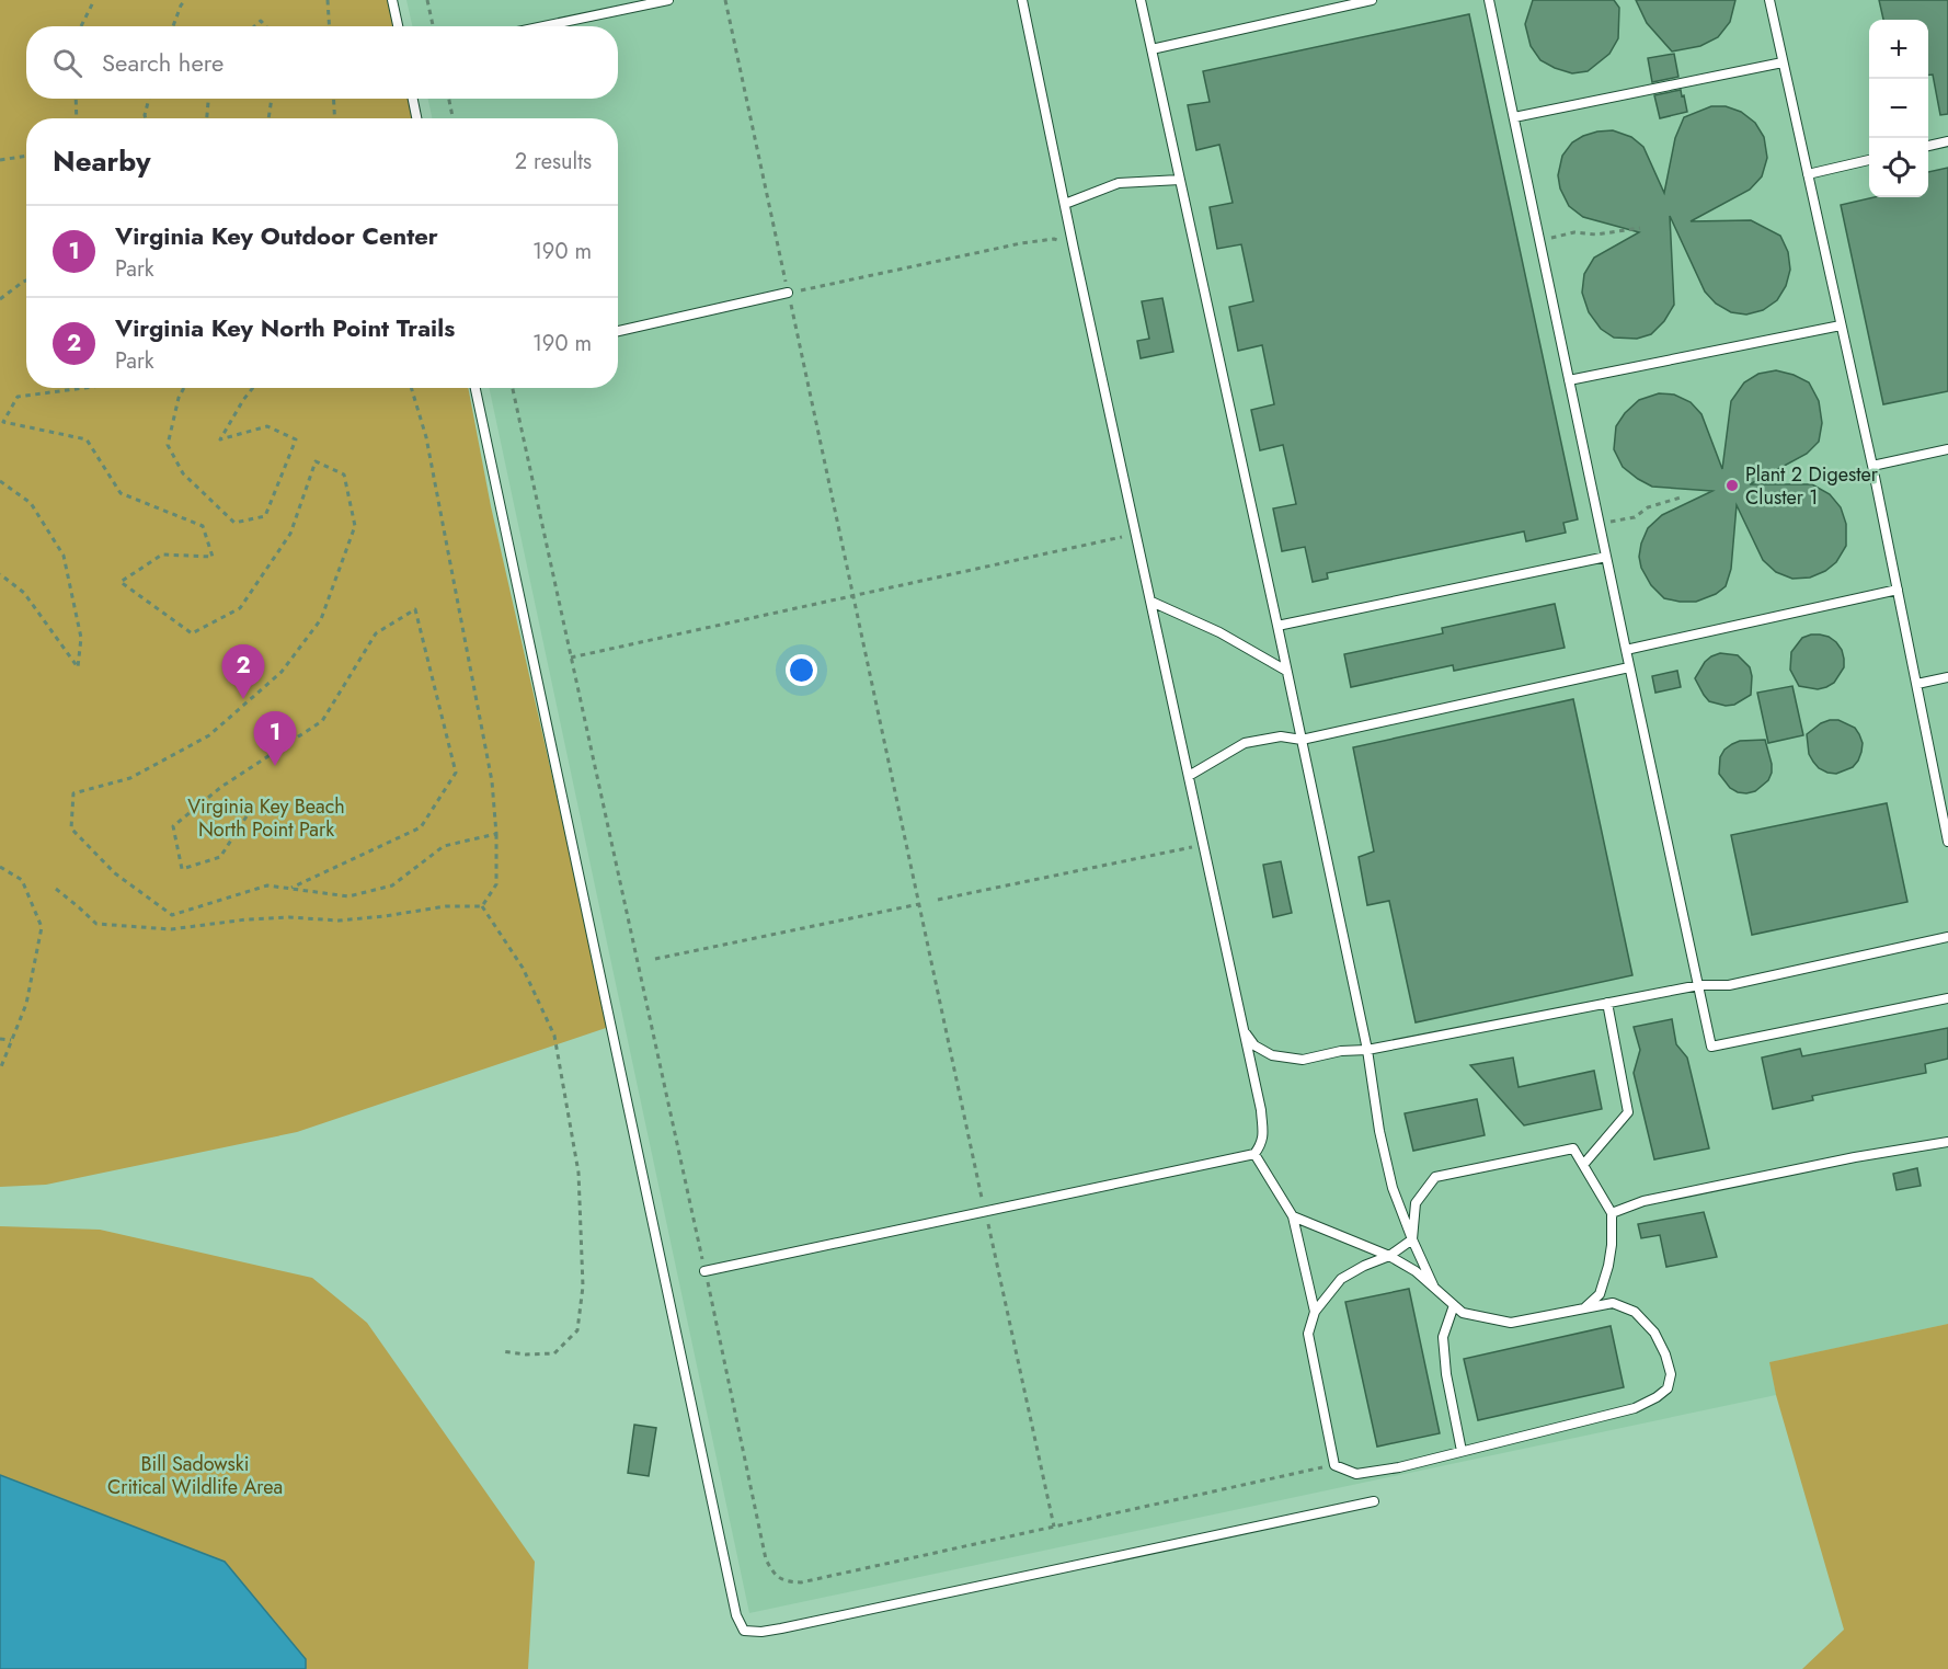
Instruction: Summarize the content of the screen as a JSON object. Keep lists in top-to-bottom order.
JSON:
{
  "parks": ["Virginia Key Beach North Point Park", "Bill Sadowski Critical Wildlife Area"],
  "places": ["Plant 2 Digester Cluster 1"],
  "page": {
    "map_buttons": ["+", "−"],
    "search": "Search here",
    "heading": ["Nearby", "2 results"],
    "list": [
      {
        "mark": "1",
        "name": "Virginia Key Outdoor Center",
        "note": "Park",
        "value": "190 m"
      },
      {
        "mark": "2",
        "name": "Virginia Key North Point Trails",
        "note": "Park",
        "value": "190 m"
      }
    ],
    "pins": ["2", "1"]
  }
}
